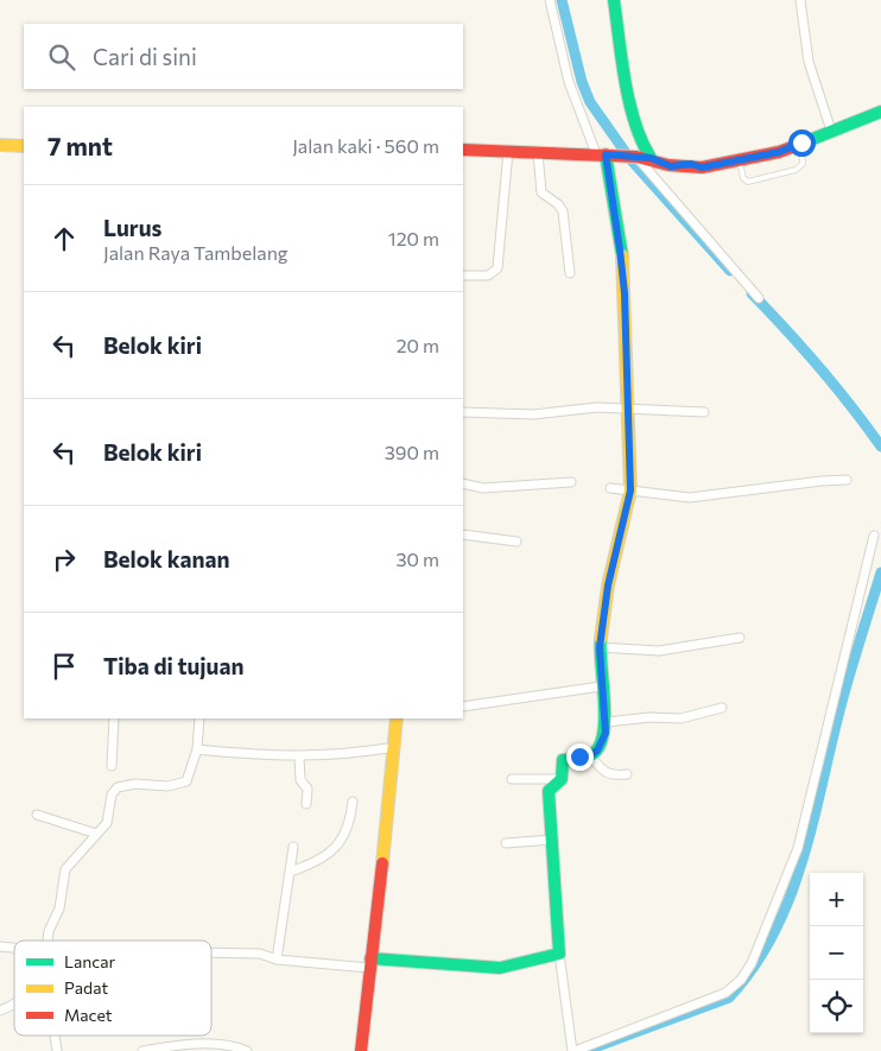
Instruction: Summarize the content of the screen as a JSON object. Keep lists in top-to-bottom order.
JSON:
{
  "legend": ["Lancar", "Padat", "Macet"],
  "page": {
    "search": "Cari di sini",
    "heading": ["7 mnt", "Jalan kaki · 560 m"],
    "list": [
      ["Lurus", "Jalan Raya Tambelang", "120 m"],
      ["Belok kiri", "20 m"],
      ["Belok kiri", "390 m"],
      ["Belok kanan", "30 m"],
      "Tiba di tujuan"
    ],
    "map_buttons": ["+", "−"]
  }
}
